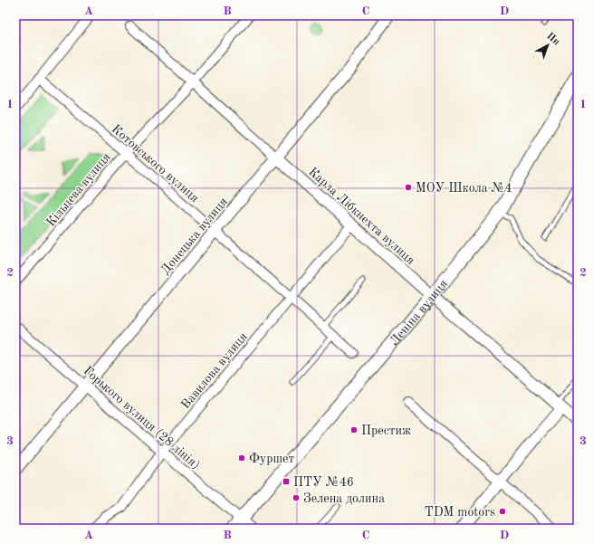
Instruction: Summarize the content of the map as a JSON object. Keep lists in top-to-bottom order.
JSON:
{
  "streets": {
    "main road": ["Леніна вулиця"],
    "street": [
      "Котовського вулиця",
      "Кільцева вулиця",
      "Карла Лібкнехта вулиця",
      "Донецька вулиця",
      "Вавилова вулиця",
      "Горького вулиця (28 лiнiя)"
    ]
  },
  "crossings": [
    ["Котовського вулиця", "Кільцева вулиця"],
    ["Котовського вулиця", "Донецька вулиця"],
    ["Котовського вулиця", "Вавилова вулиця"],
    ["Кільцева вулиця", "Карла Лібкнехта вулиця"],
    ["Карла Лібкнехта вулиця", "Донецька вулиця"],
    ["Карла Лібкнехта вулиця", "Леніна вулиця"],
    ["Карла Лібкнехта вулиця", "Вавилова вулиця"],
    ["Донецька вулиця", "Горького вулиця (28 лiнiя)"],
    ["Леніна вулиця", "Горького вулиця (28 лiнiя)"],
    ["Вавилова вулиця", "Горького вулиця (28 лiнiя)"]
  ],
  "places": {
    "other": [
      "МОУ Школа №4",
      "Престиж",
      "Фуршет",
      "Зелена долина",
      "TDM motors"
    ],
    "transit": ["ПТУ №46"]
  },
  "north": "top right",
  "grid": {
    "columns": [
      "A",
      "B",
      "C",
      "D"
    ],
    "rows": ["1", "2", "3"]
  }
}
